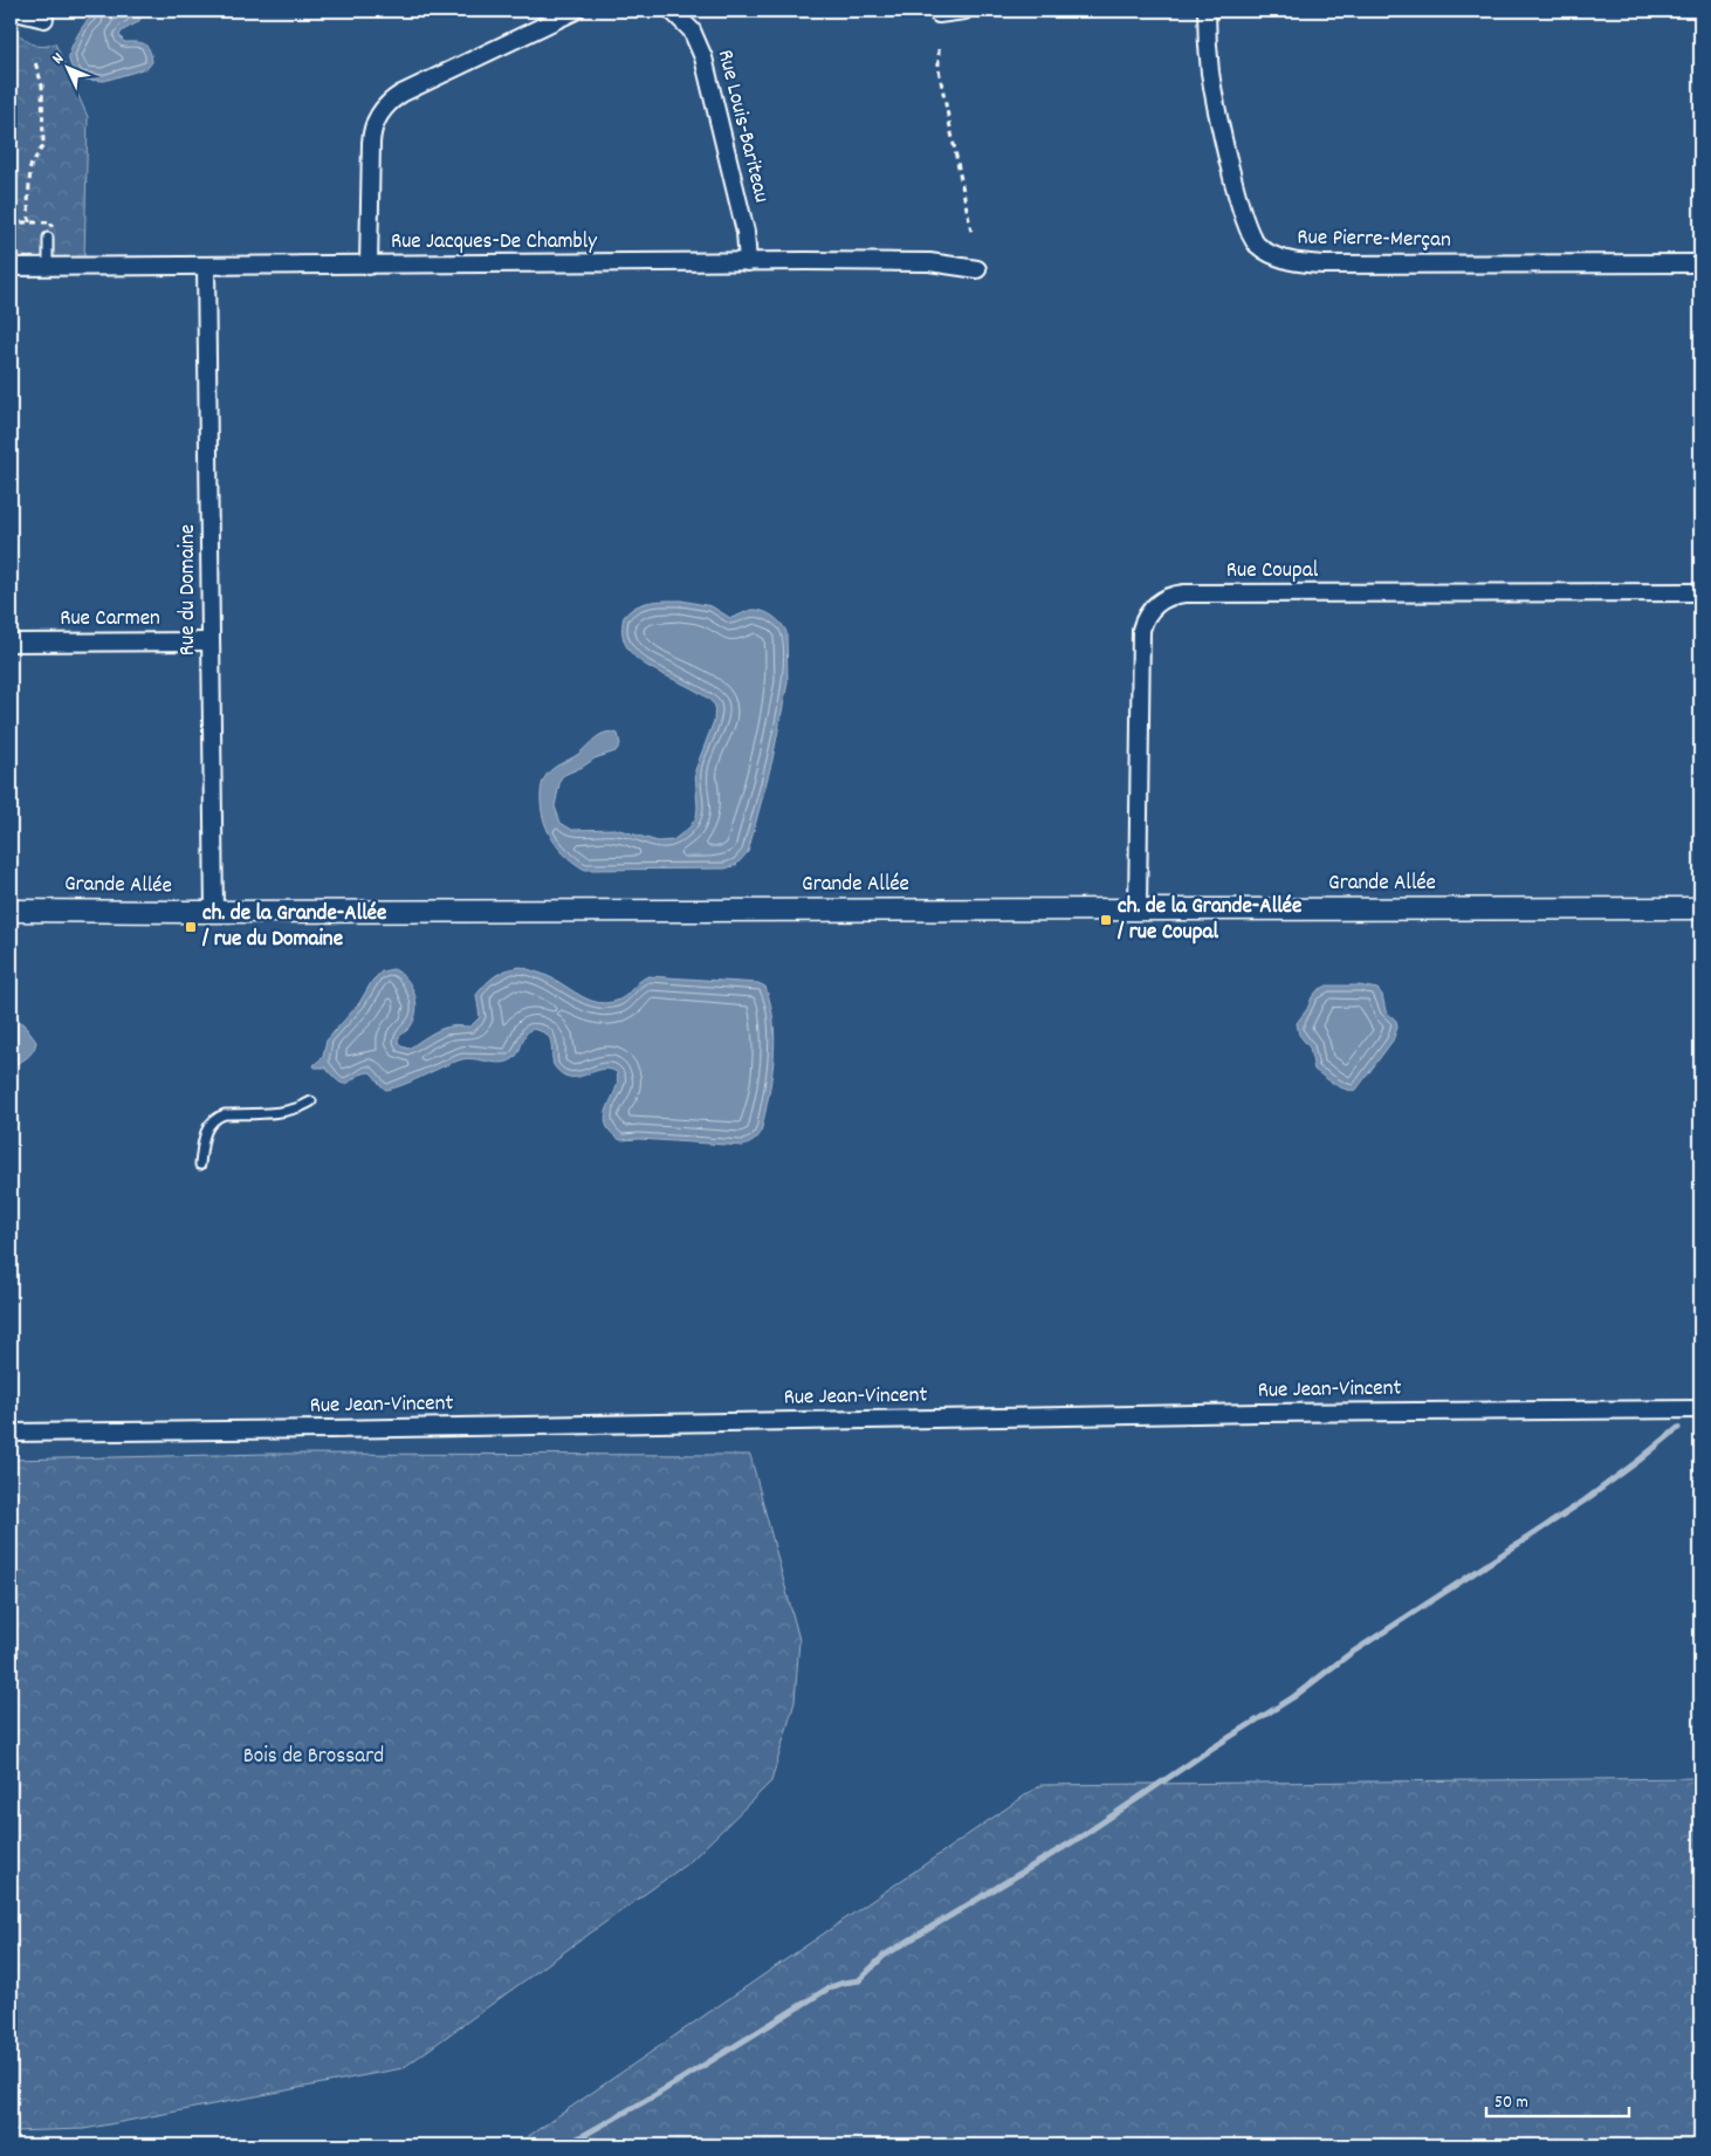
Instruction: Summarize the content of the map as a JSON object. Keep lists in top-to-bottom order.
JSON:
{
  "streets": {
    "street": [
      "Rue Louis-Bariteau",
      "Rue Pierre-Merçan",
      "Rue Jacques-De Chambly",
      "Rue Coupal",
      "Rue du Domaine",
      "Rue Carmen",
      "Grande Allée",
      "Rue Jean-Vincent"
    ]
  },
  "crossings": [
    ["Rue Louis-Bariteau", "Rue Jacques-De Chambly"],
    ["Rue Jacques-De Chambly", "Rue du Domaine"],
    ["Rue Coupal", "Grande Allée"],
    ["Rue du Domaine", "Rue Carmen"],
    ["Rue du Domaine", "Grande Allée"]
  ],
  "parks": ["Bois de Brossard"],
  "places": {
    "transit": ["ch. de la Grande-Allée / rue Coupal", "ch. de la Grande-Allée / rue du Domaine"]
  },
  "scale_bar": "50 m",
  "north": "top left"
}
